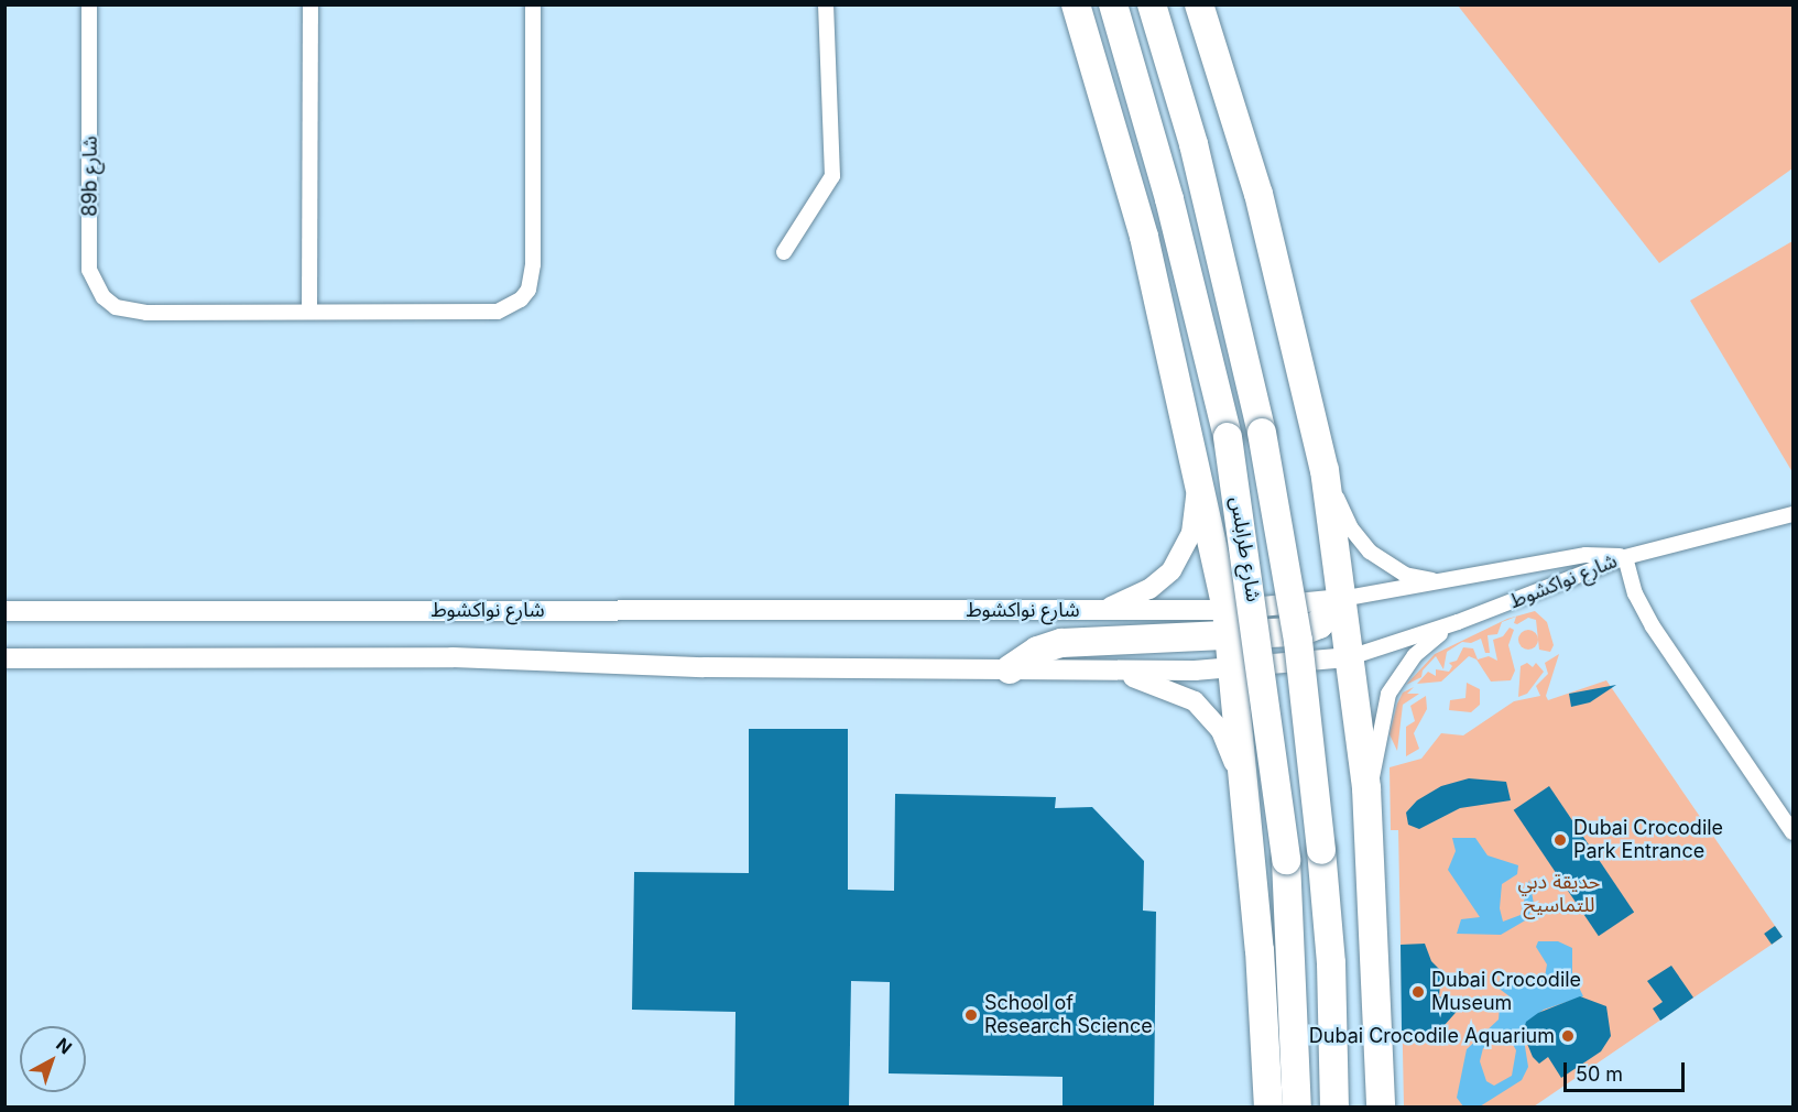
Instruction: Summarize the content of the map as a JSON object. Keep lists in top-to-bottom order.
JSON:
{
  "streets": {
    "highway": ["شارع طرابلس"],
    "street": ["89b شارع", "شارع نواكشوط"]
  },
  "parks": ["حديقة دبي للتماسيح"],
  "places": [
    "Dubai Crocodile Park Entrance",
    "Dubai Crocodile Museum",
    "School of Research Science",
    "Dubai Crocodile Aquarium"
  ],
  "scale_bar": "50 m",
  "north": "top right"
}
